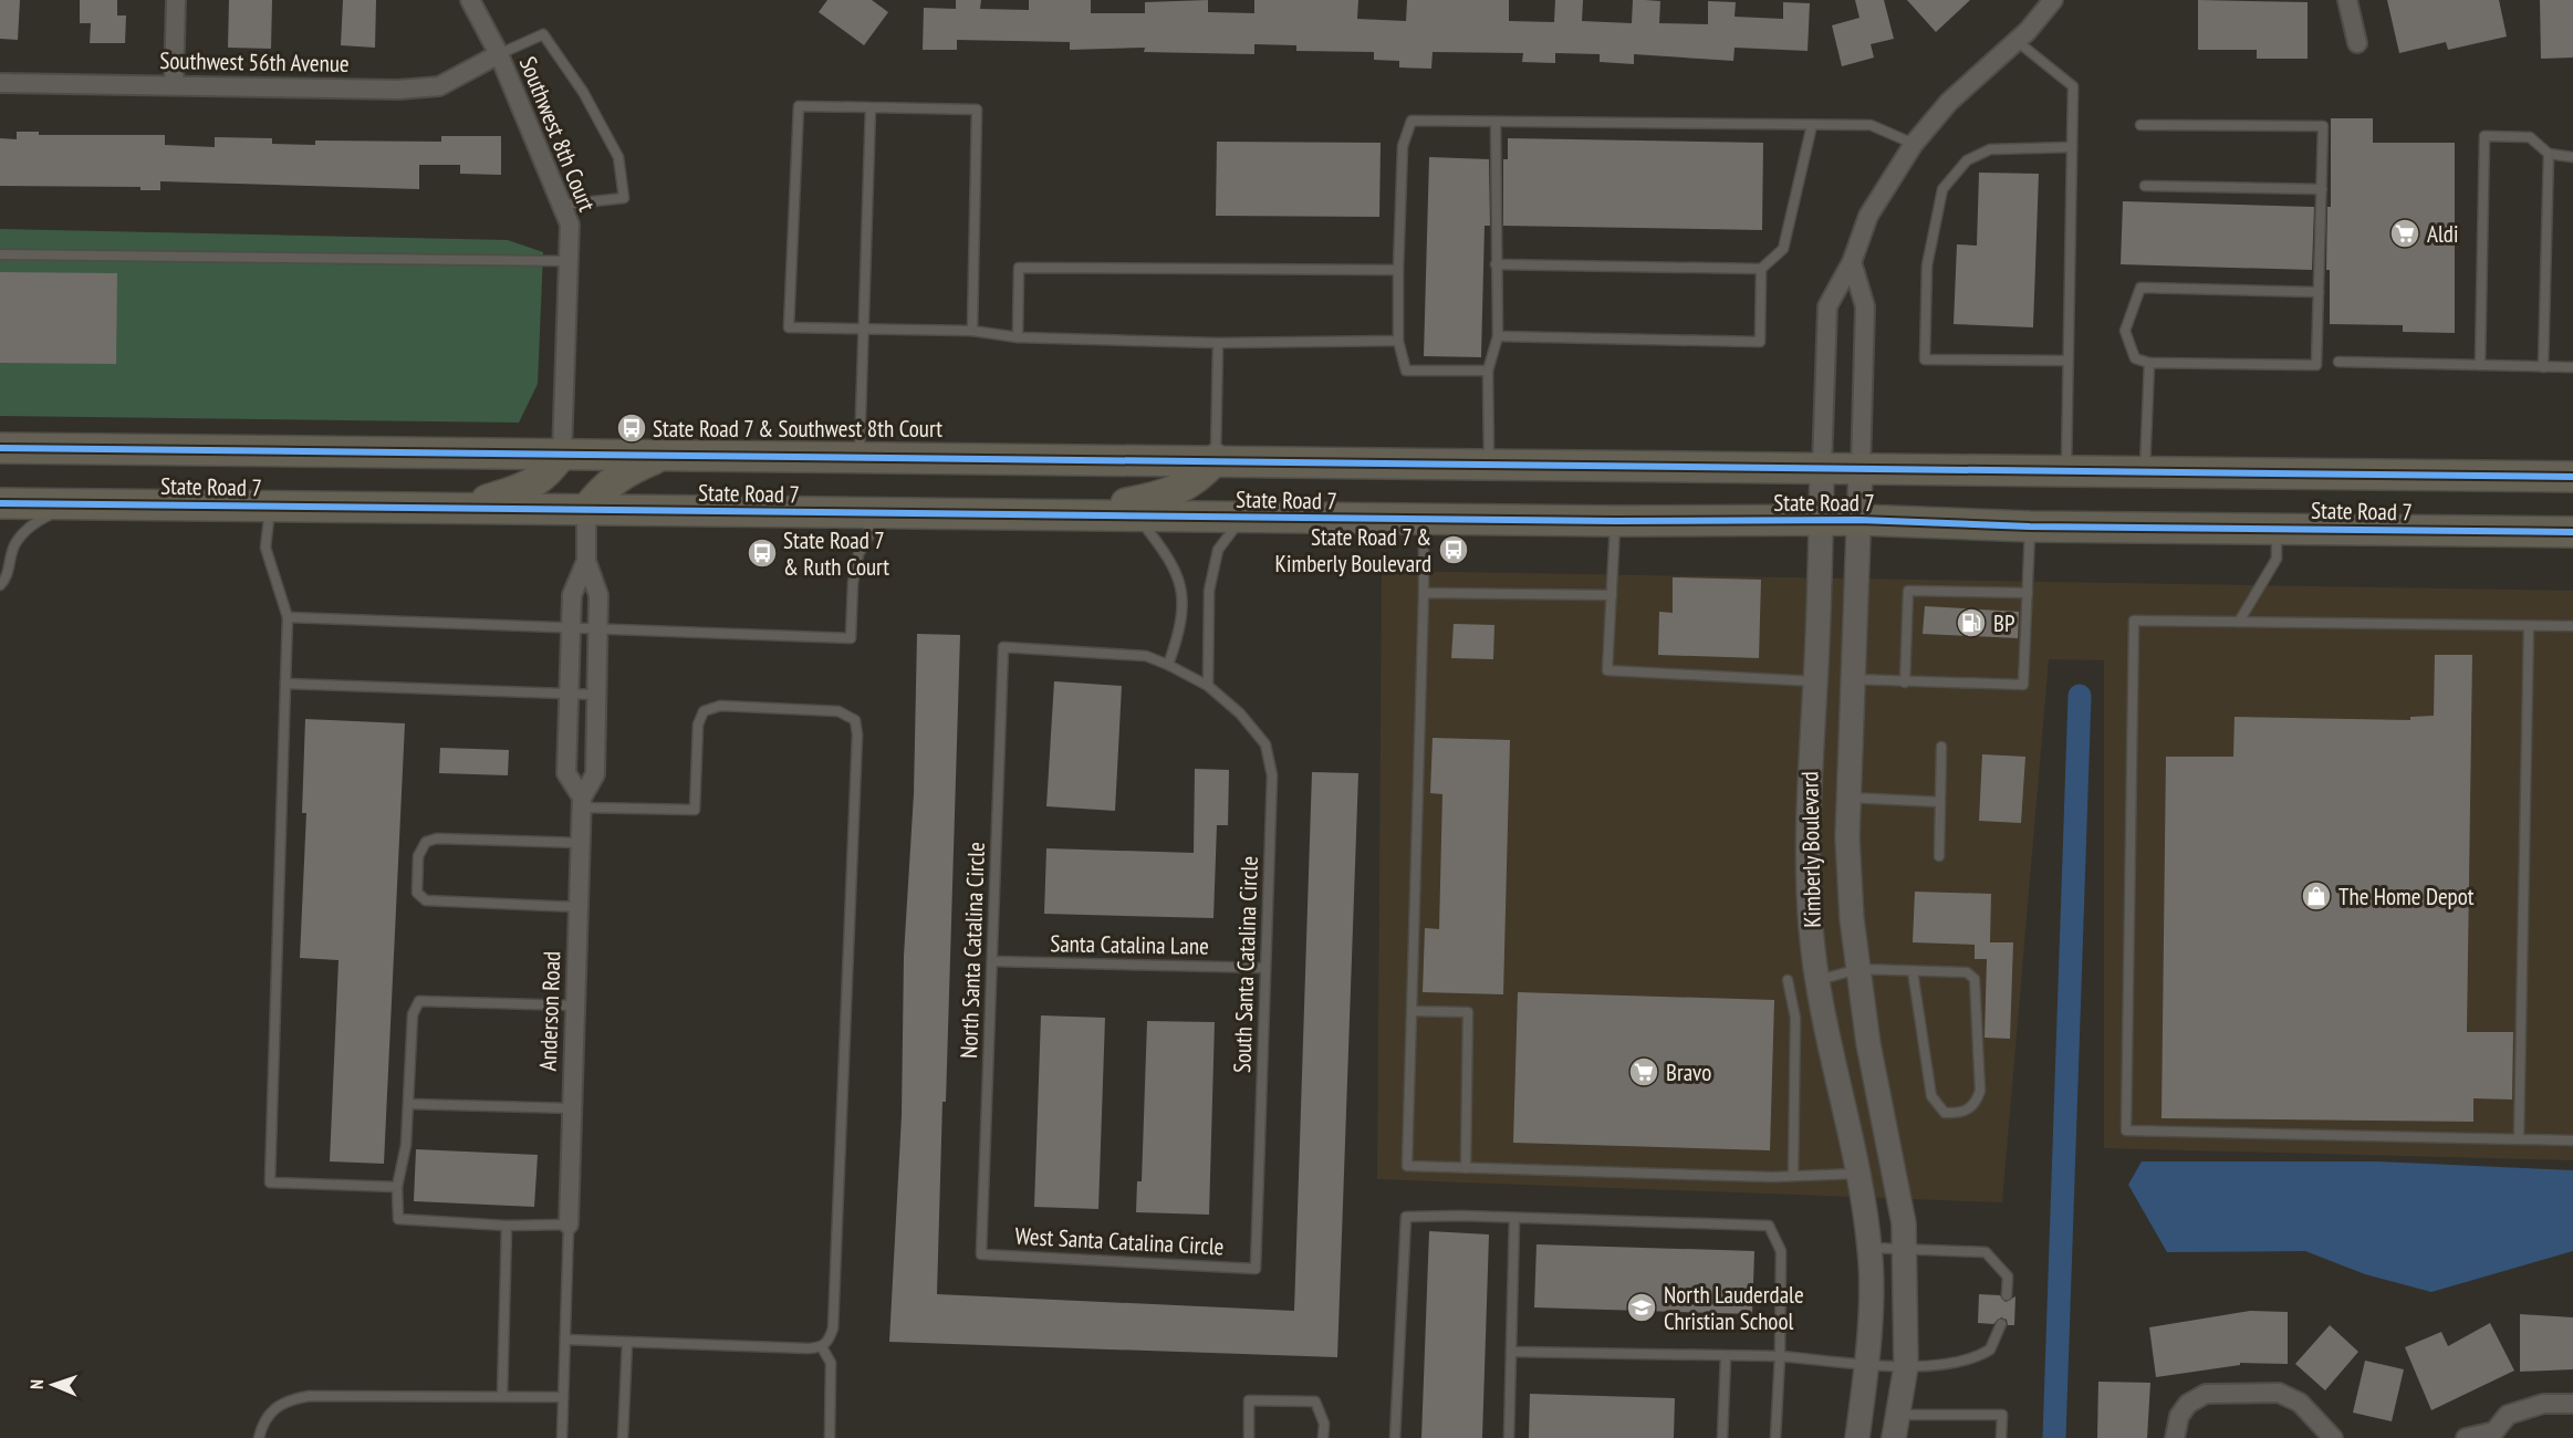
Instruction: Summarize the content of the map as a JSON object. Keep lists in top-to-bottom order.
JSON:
{
  "streets": {
    "main road": ["State Road 7"],
    "street": [
      "Southwest 56th Avenue",
      "Southwest 8th Court",
      "Kimberly Boulevard",
      "Anderson Road"
    ],
    "lane": [
      "Santa Catalina Lane",
      "North Santa Catalina Circle",
      "South Santa Catalina Circle",
      "West Santa Catalina Circle"
    ]
  },
  "crossings": [
    ["Southwest 56th Avenue", "Southwest 8th Court"],
    ["Southwest 8th Court", "State Road 7"],
    ["State Road 7", "Kimberly Boulevard"],
    ["State Road 7", "Anderson Road"],
    ["Santa Catalina Lane", "North Santa Catalina Circle"],
    ["Santa Catalina Lane", "South Santa Catalina Circle"],
    ["North Santa Catalina Circle", "South Santa Catalina Circle"],
    ["North Santa Catalina Circle", "West Santa Catalina Circle"],
    ["South Santa Catalina Circle", "West Santa Catalina Circle"]
  ],
  "places": {
    "supermarket": ["Aldi", "Bravo"],
    "bus stop": ["State Road 7 & Southwest 8th Court", "State Road 7 & Kimberly Boulevard", "State Road 7 & Ruth Court"],
    "fuel station": ["BP"],
    "shop": ["The Home Depot"],
    "school or university": ["North Lauderdale Christian School"]
  },
  "north": "left"
}
